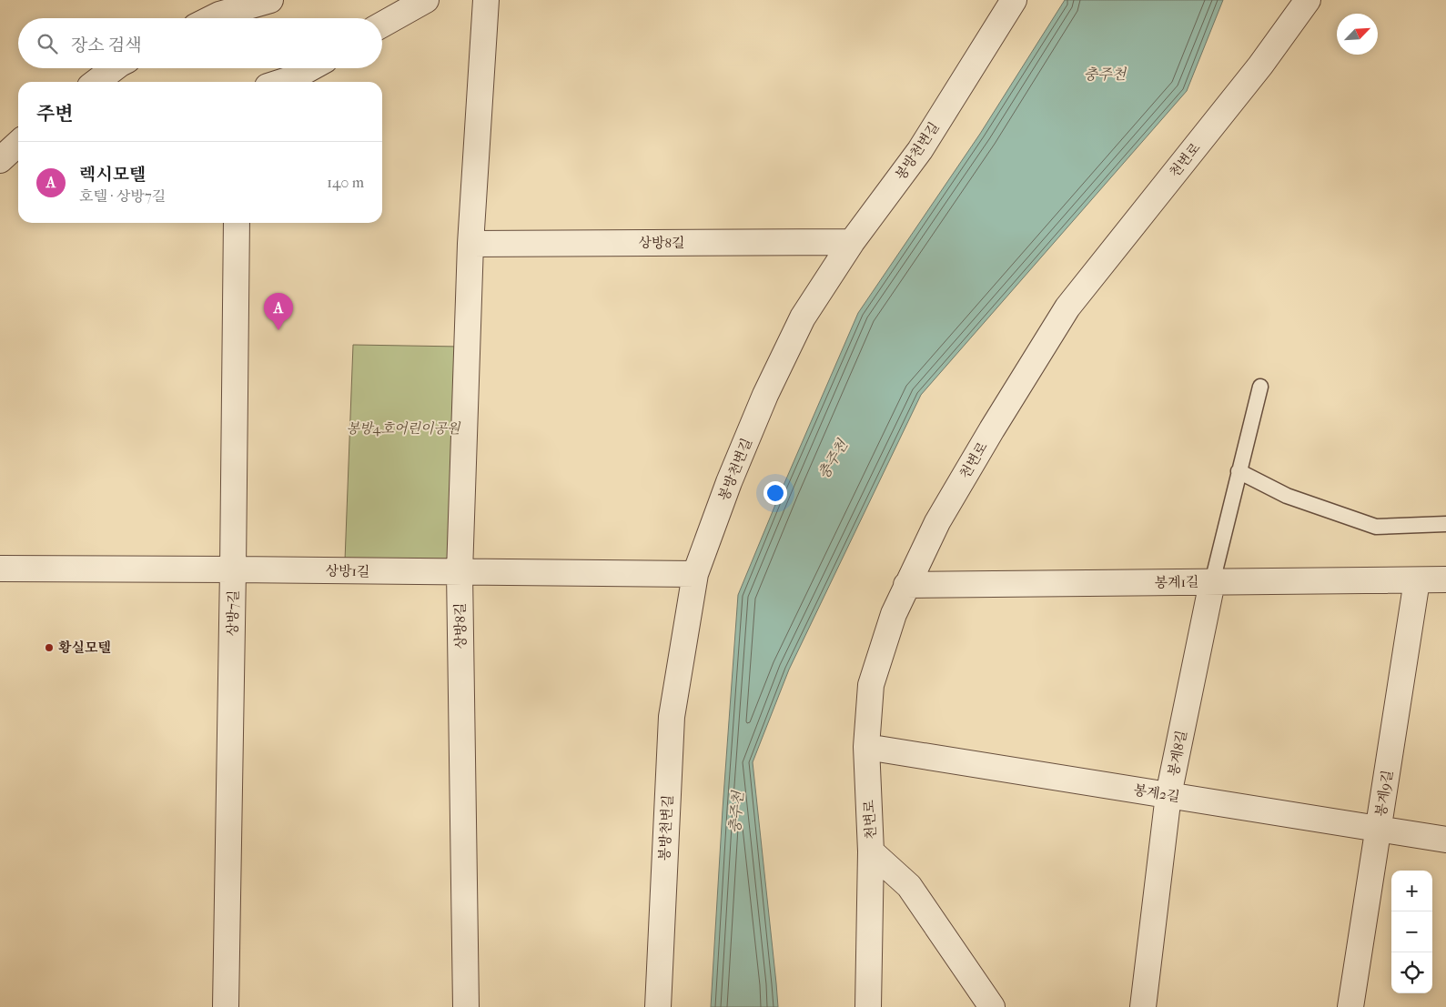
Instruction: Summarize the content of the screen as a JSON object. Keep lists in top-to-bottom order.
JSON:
{
  "streets": {
    "street": [
      "봉방천변길",
      "천변로",
      "상방8길",
      "상방1길",
      "봉계1길",
      "상방7길",
      "봉계8길",
      "봉계2길",
      "봉계9길"
    ]
  },
  "crossings": [
    ["봉방천변길", "상방8길"],
    ["봉방천변길", "상방1길"],
    ["천변로", "봉계1길"],
    ["천변로", "봉계2길"],
    ["상방8길", "상방1길"],
    ["상방1길", "상방7길"],
    ["봉계1길", "봉계8길"],
    ["봉계1길", "봉계9길"],
    ["봉계8길", "봉계2길"],
    ["봉계2길", "봉계9길"]
  ],
  "water": ["충주천"],
  "parks": ["봉방4호어린이공원"],
  "places": ["황실모텔"],
  "north": "top right",
  "page": {
    "search": "장소 검색",
    "heading": "주변",
    "list": [
      {
        "mark": "A",
        "name": "렉시모텔",
        "note": "호텔 · 상방7길",
        "value": "140 m"
      }
    ],
    "pins": "A",
    "map_buttons": ["+", "−"]
  }
}
